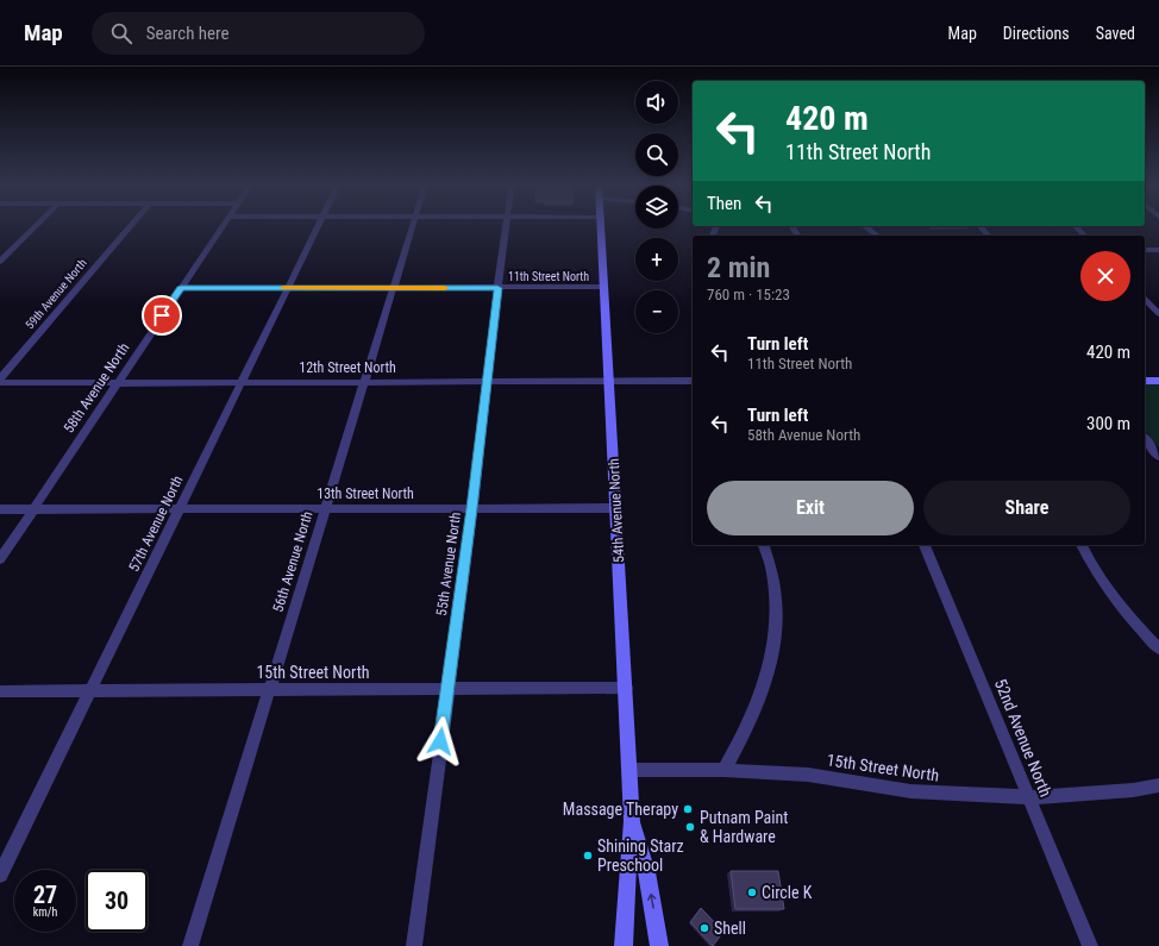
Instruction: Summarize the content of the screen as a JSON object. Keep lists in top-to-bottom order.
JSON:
{
  "streets": {
    "main road": ["54th Avenue North"],
    "street": [
      "11th Street North",
      "59th Avenue North",
      "12th Street North",
      "58th Avenue North",
      "13th Street North",
      "57th Avenue North",
      "56th Avenue North",
      "55th Avenue North",
      "15th Street North",
      "52nd Avenue North"
    ]
  },
  "crossings": [
    ["11th Street North", "58th Avenue North"],
    ["11th Street North", "54th Avenue North"],
    ["11th Street North", "57th Avenue North"],
    ["11th Street North", "56th Avenue North"],
    ["11th Street North", "55th Avenue North"],
    ["59th Avenue North", "12th Street North"],
    ["12th Street North", "58th Avenue North"],
    ["12th Street North", "54th Avenue North"],
    ["12th Street North", "57th Avenue North"],
    ["12th Street North", "56th Avenue North"],
    ["12th Street North", "55th Avenue North"],
    ["58th Avenue North", "13th Street North"],
    ["13th Street North", "54th Avenue North"],
    ["13th Street North", "57th Avenue North"],
    ["13th Street North", "56th Avenue North"],
    ["13th Street North", "55th Avenue North"],
    ["54th Avenue North", "15th Street North"],
    ["57th Avenue North", "15th Street North"],
    ["56th Avenue North", "15th Street North"],
    ["55th Avenue North", "15th Street North"],
    ["15th Street North", "52nd Avenue North"]
  ],
  "places": [
    "Massage Therapy",
    "Putnam Paint & Hardware",
    "Shining Starz Preschool",
    "Circle K",
    "Shell"
  ],
  "page": {
    "header": "Map",
    "search": "Search here",
    "nav": ["Map", "Directions", "Saved"],
    "map_buttons": ["+", "−"],
    "turn": ["420 m", "11th Street North"],
    "then": "Then",
    "heading": ["2 min", "760 m · 15:23"],
    "list": [
      {
        "name": "Turn left",
        "note": "11th Street North",
        "value": "420 m"
      },
      {
        "name": "Turn left",
        "note": "58th Avenue North",
        "value": "300 m"
      }
    ],
    "buttons": ["Exit", "Share"],
    "speed": "27 km/h",
    "limit": "30"
  }
}
